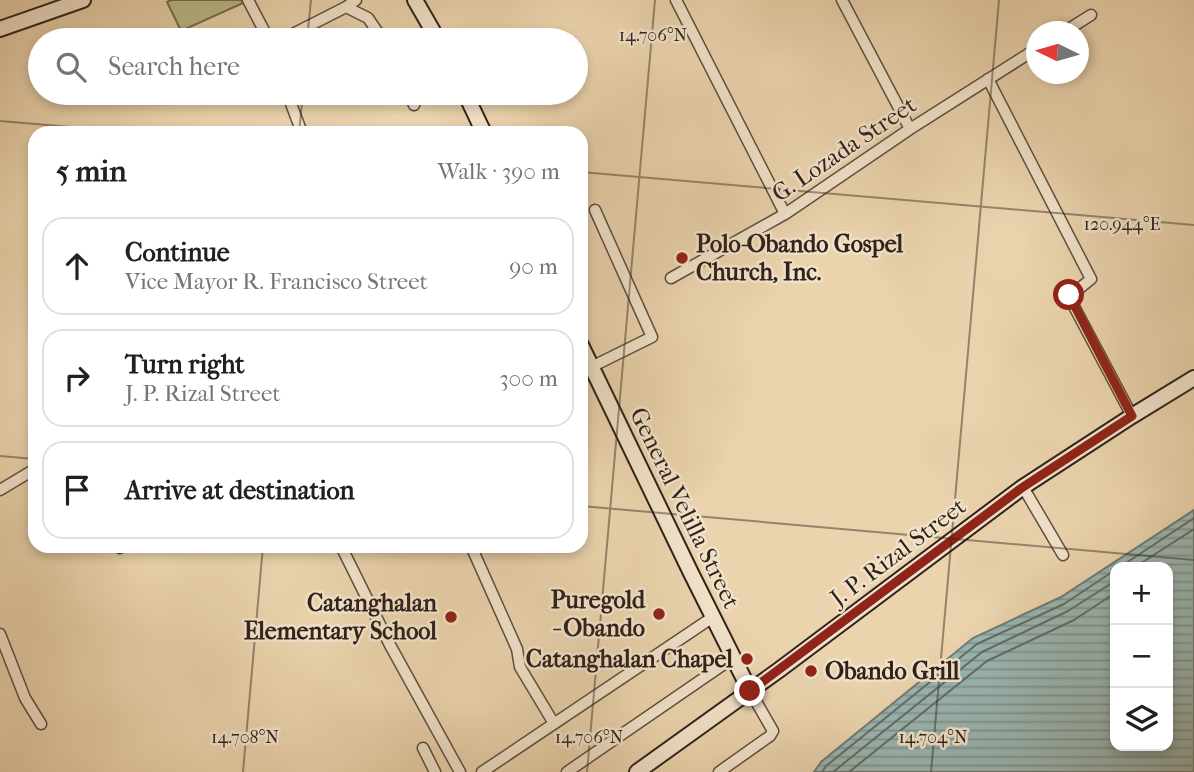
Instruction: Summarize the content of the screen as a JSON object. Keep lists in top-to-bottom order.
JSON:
{
  "streets": {
    "main road": ["General Velilla Street", "J. P. Rizal Street"],
    "street": ["G. Lozada Street"]
  },
  "crossings": [
    ["General Velilla Street", "J. P. Rizal Street"]
  ],
  "places": [
    "Polo-Obando Gospel Church, Inc.",
    "Puregold - Obando",
    "Catanghalan Elementary School",
    "Catanghalan Chapel",
    "Obando Grill"
  ],
  "north": "left",
  "page": {
    "search": "Search here",
    "heading": ["5 min", "Walk · 390 m"],
    "list": [
      ["Continue", "Vice Mayor R. Francisco Street", "90 m"],
      ["Turn right", "J. P. Rizal Street", "300 m"],
      "Arrive at destination"
    ],
    "map_buttons": ["+", "−"]
  },
  "coordinates": [
    "14.706°N",
    "120.944°E",
    "14.708°N",
    "14.704°N"
  ]
}
